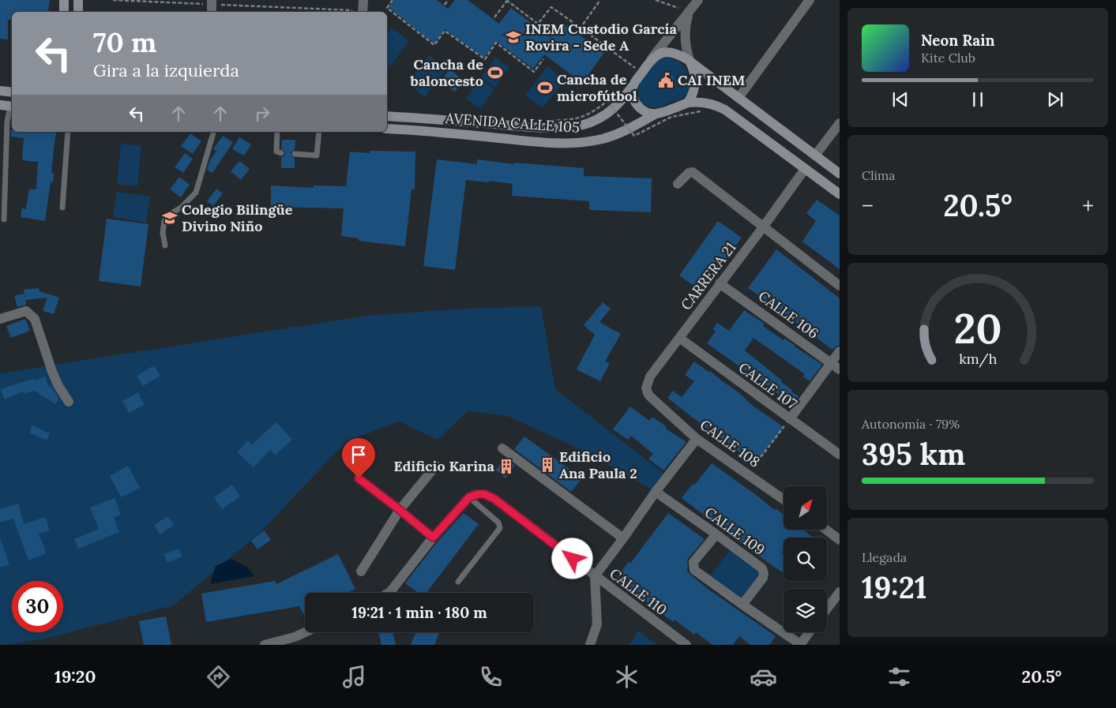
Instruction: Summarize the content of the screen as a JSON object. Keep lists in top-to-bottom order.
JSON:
{
  "streets": {
    "main road": ["AVENIDA CALLE 105"],
    "street": [
      "CARRERA 21",
      "CALLE 106",
      "CALLE 107",
      "CALLE 108",
      "CALLE 109",
      "CALLE 110"
    ]
  },
  "crossings": [
    ["CARRERA 21", "CALLE 106"],
    ["CARRERA 21", "CALLE 107"],
    ["CARRERA 21", "CALLE 108"]
  ],
  "places": {
    "school or university": ["INEM Custodio García Rovira - Sede A", "Colegio Bilingüe Divino Niño"],
    "sports": ["Cancha de baloncesto", "Cancha de microfútbol"],
    "public building": ["CAI INEM"],
    "building": ["Edificio Ana Paula 2", "Edificio Karina"]
  },
  "north": "top right",
  "page": {
    "turn": ["70 m", "Gira a la izquierda"],
    "song": ["Neon Rain", "Kite Club"],
    "tile": [
      "Clima",
      ["Autonomía · 79%", "395 km"],
      ["Llegada", "19:21"]
    ],
    "heat": ["−", "20.5°", "+"],
    "limit": "30",
    "trip": "19:21 · 1 min · 180 m",
    "tabs": ["19:20", "20.5°"],
    "gauge": ["20", "km/h"]
  }
}
